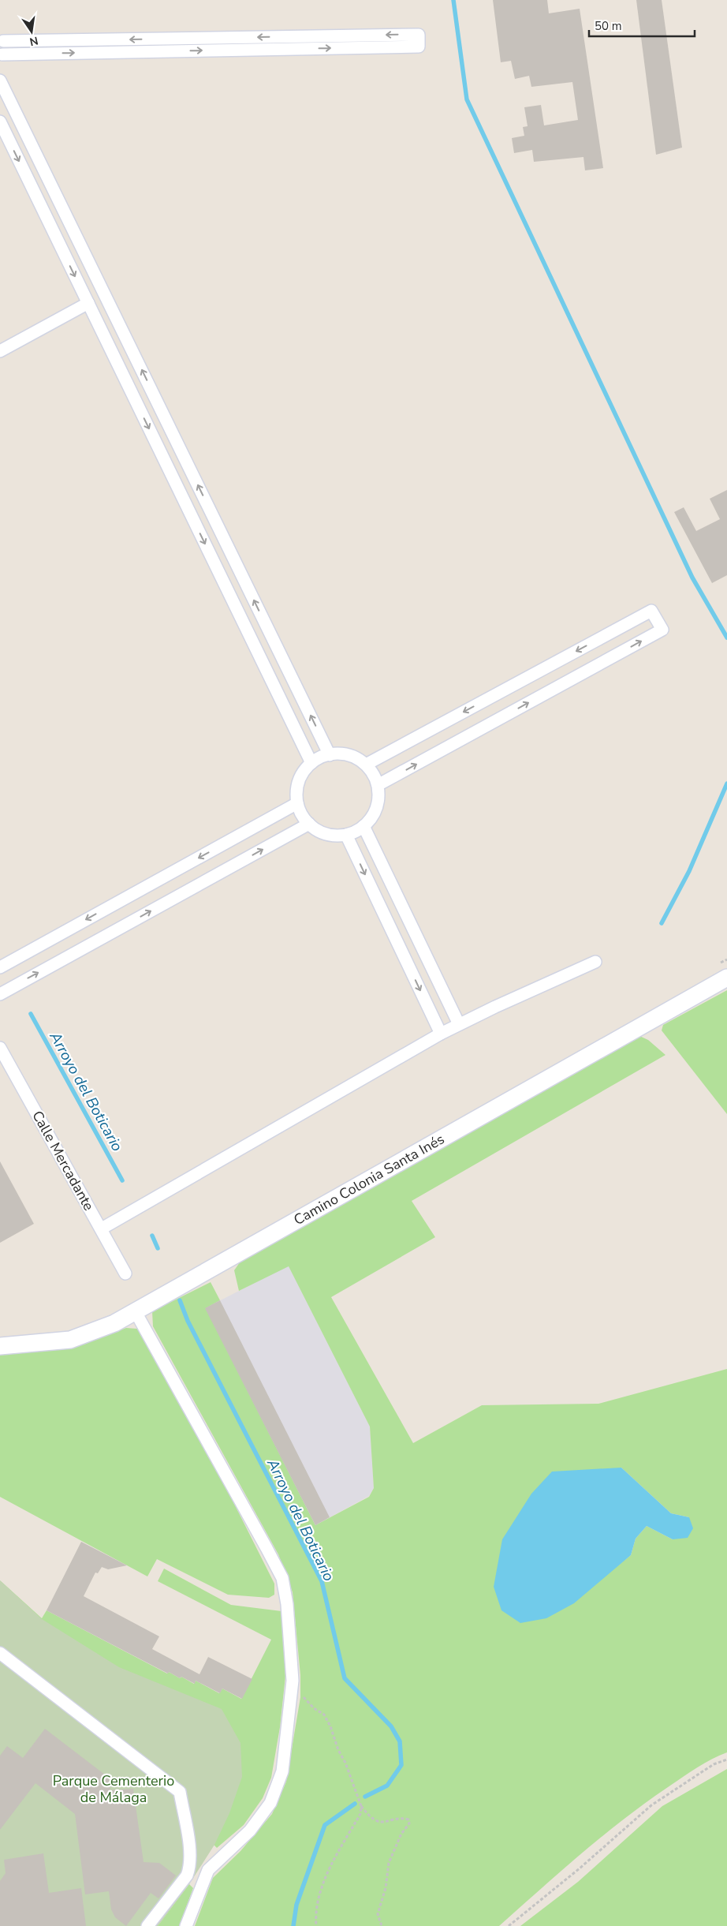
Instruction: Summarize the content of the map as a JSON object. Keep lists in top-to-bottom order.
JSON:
{
  "streets": {
    "main road": ["Camino Colonia Santa Inés"],
    "street": ["Calle Mercadante"]
  },
  "water": ["Arroyo del Boticario"],
  "parks": ["Parque Cementerio de Málaga"],
  "scale_bar": "50 m",
  "north": "bottom"
}
